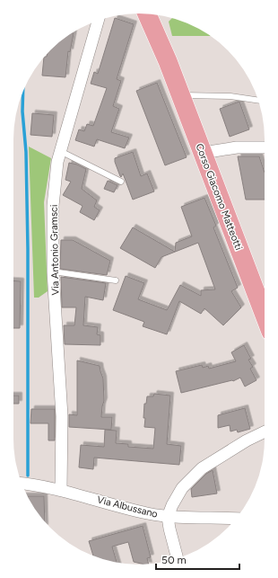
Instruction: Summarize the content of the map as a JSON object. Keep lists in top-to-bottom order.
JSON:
{
  "streets": {
    "main road": ["Corso Giacomo Matteotti"],
    "street": ["Via Antonio Gramsci", "Via Albussano"]
  },
  "crossings": [
    ["Via Antonio Gramsci", "Via Albussano"]
  ],
  "scale_bar": "50 m"
}
